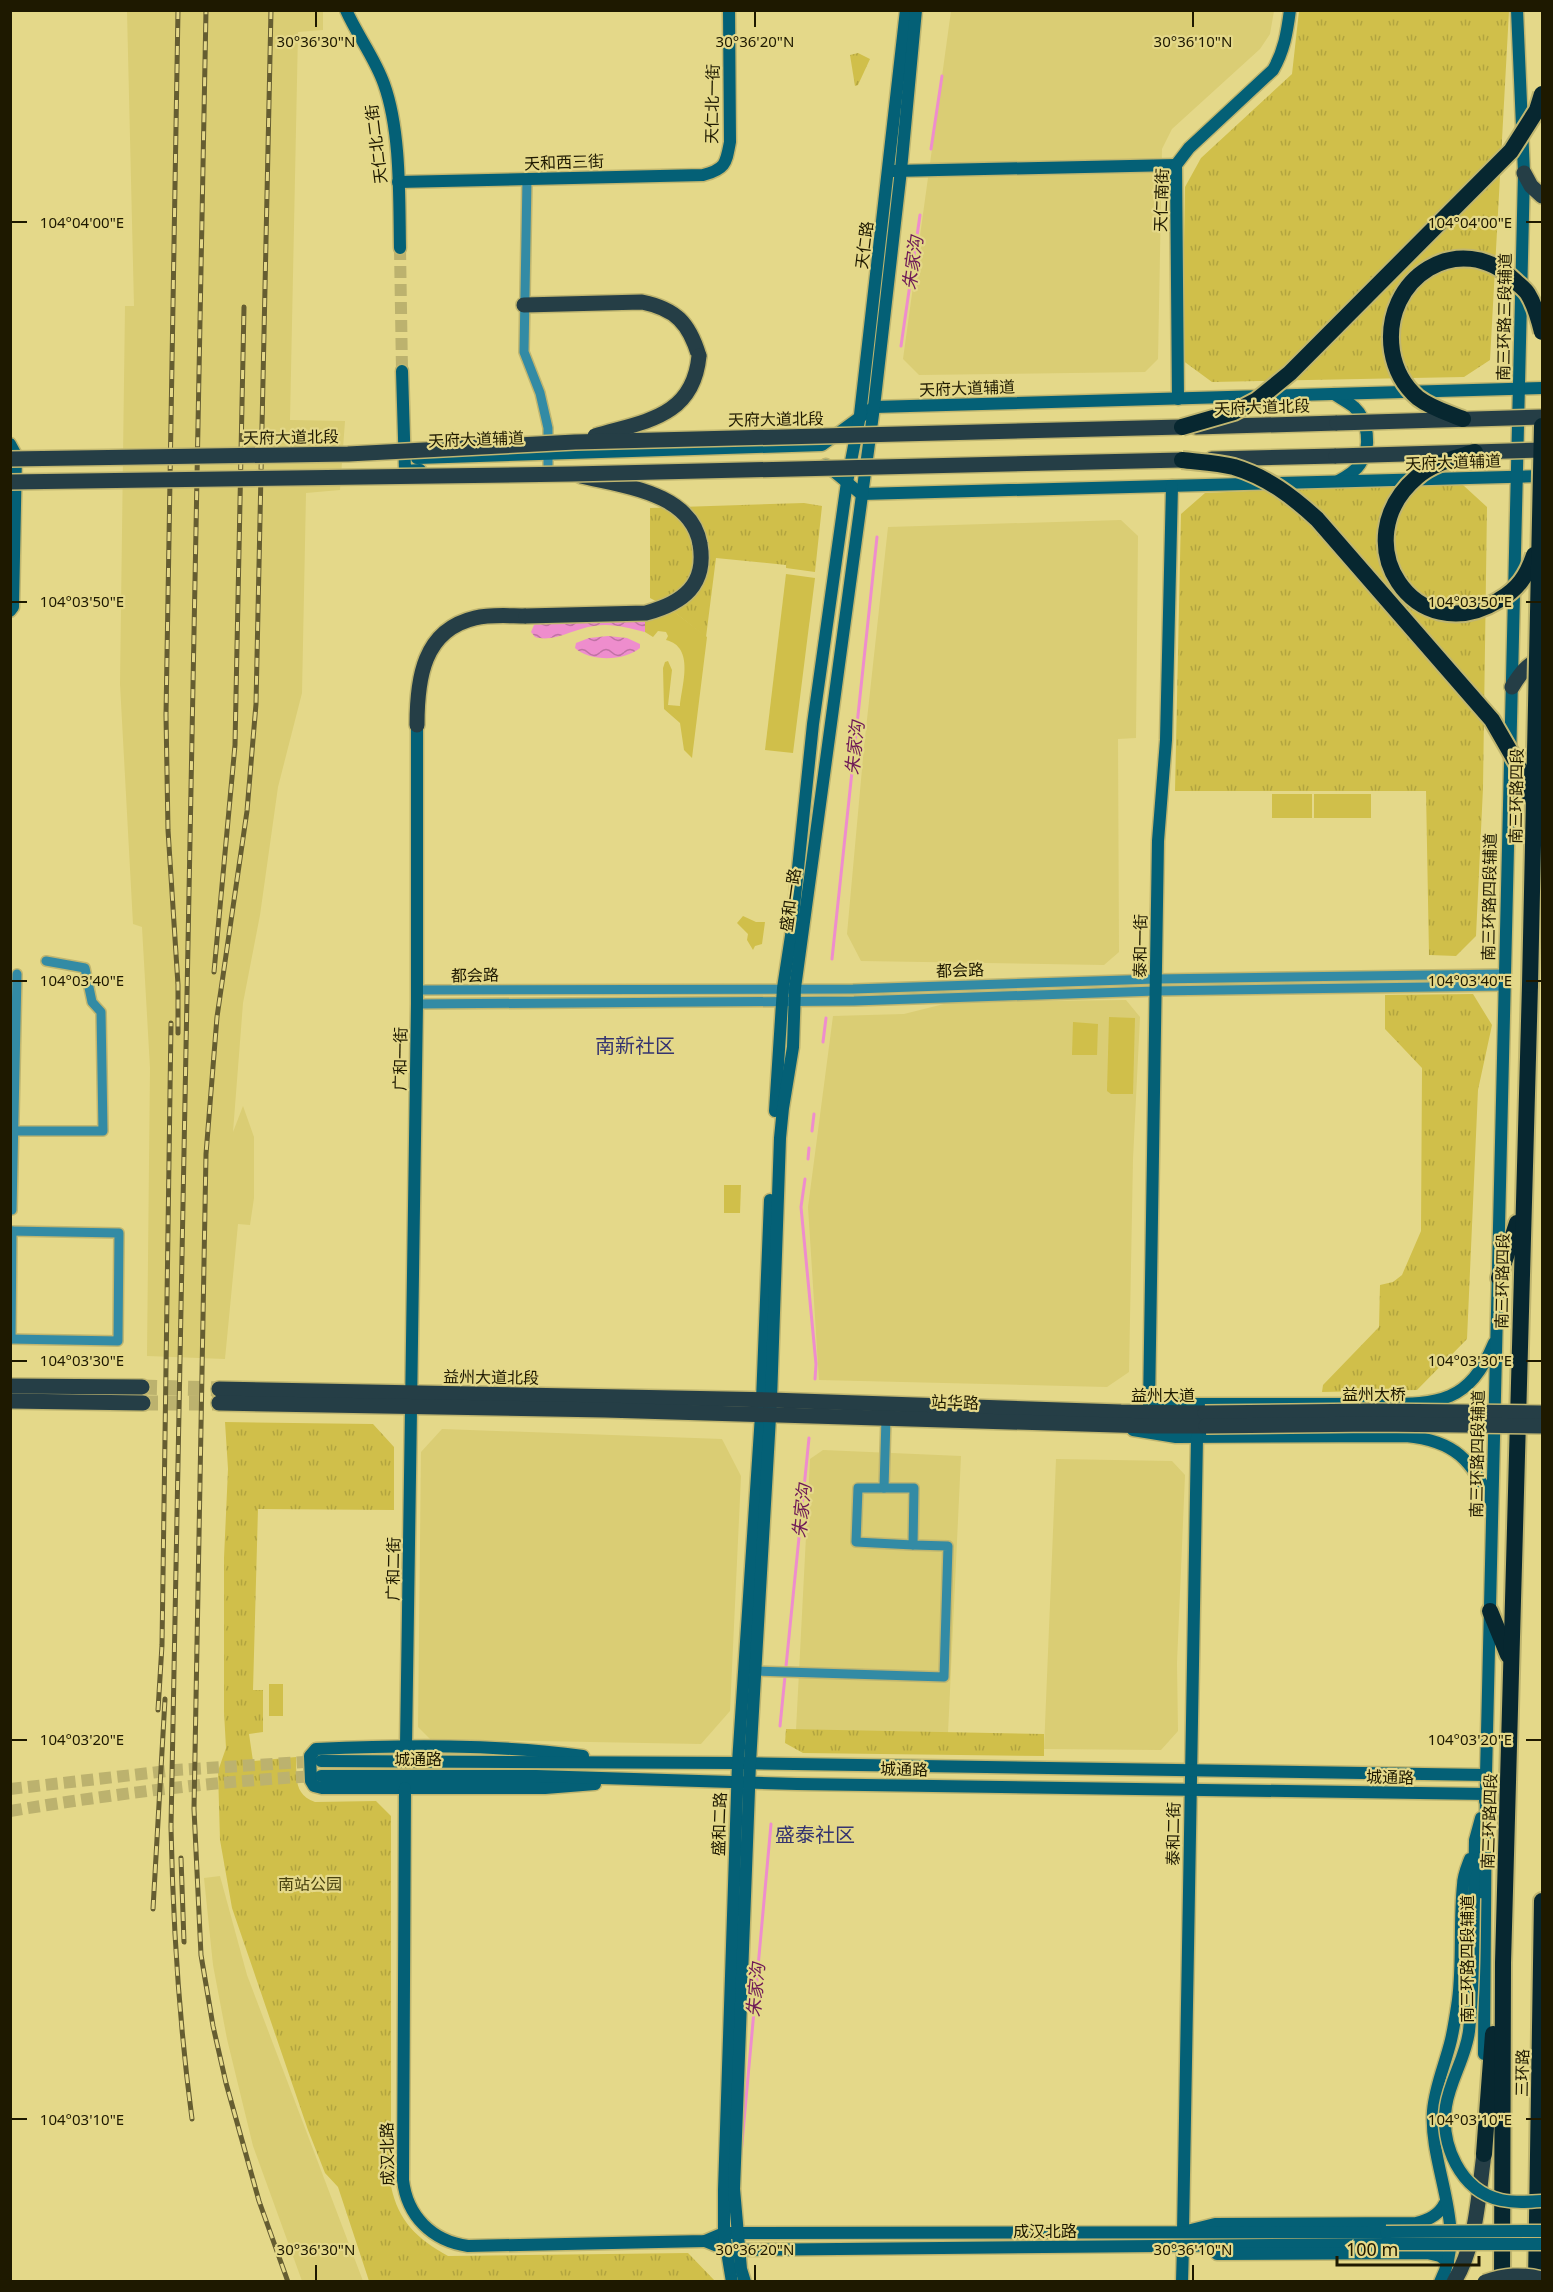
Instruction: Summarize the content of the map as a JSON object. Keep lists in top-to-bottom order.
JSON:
{
  "streets": {
    "highway": ["南三环路四段", "三环路"],
    "main road": [
      "天府大道北段",
      "南三环路四段辅道",
      "益州大道北段",
      "益州大桥",
      "益州大道",
      "站华路"
    ],
    "street": [
      "天仁北一街",
      "天仁北二街",
      "天和西三街",
      "天仁南街",
      "天仁路",
      "南三环路三段辅道",
      "天府大道辅道",
      "盛和一路",
      "泰和一街",
      "都会路",
      "广和一街",
      "广和二街",
      "城通路",
      "泰和二街",
      "成汉北路"
    ]
  },
  "crossings": [
    ["天仁北一街", "天和西三街"],
    ["天仁北二街", "天和西三街"],
    ["天仁南街", "天府大道辅道"],
    ["天仁路", "天府大道辅道"],
    ["天仁路", "盛和一路"],
    ["南三环路三段辅道", "天府大道辅道"],
    ["南三环路三段辅道", "南三环路四段辅道"],
    ["天府大道辅道", "南三环路四段辅道"],
    ["天府大道辅道", "盛和一路"],
    ["天府大道辅道", "泰和一街"],
    ["南三环路四段辅道", "都会路"],
    ["南三环路四段辅道", "城通路"],
    ["盛和一路", "都会路"],
    ["盛和一路", "益州大道北段"],
    ["盛和一路", "站华路"],
    ["泰和一街", "都会路"],
    ["都会路", "广和一街"],
    ["广和一街", "益州大道北段"],
    ["广和一街", "广和二街"],
    ["益州大道北段", "站华路"],
    ["益州大道北段", "广和二街"],
    ["益州大桥", "益州大道"],
    ["益州大桥", "泰和二街"],
    ["益州大道", "站华路"],
    ["益州大道", "泰和二街"],
    ["城通路", "泰和二街"],
    ["泰和二街", "成汉北路"]
  ],
  "districts": ["南新社区", "盛泰社区"],
  "water": ["朱家沟"],
  "parks": ["南站公园"],
  "scale_bar": "100 m",
  "coordinates": [
    "30°36'30\"N",
    "30°36'20\"N",
    "30°36'10\"N",
    "104°04'00\"E",
    "104°03'50\"E",
    "104°03'40\"E",
    "104°03'30\"E",
    "104°03'20\"E",
    "104°03'10\"E"
  ]
}
